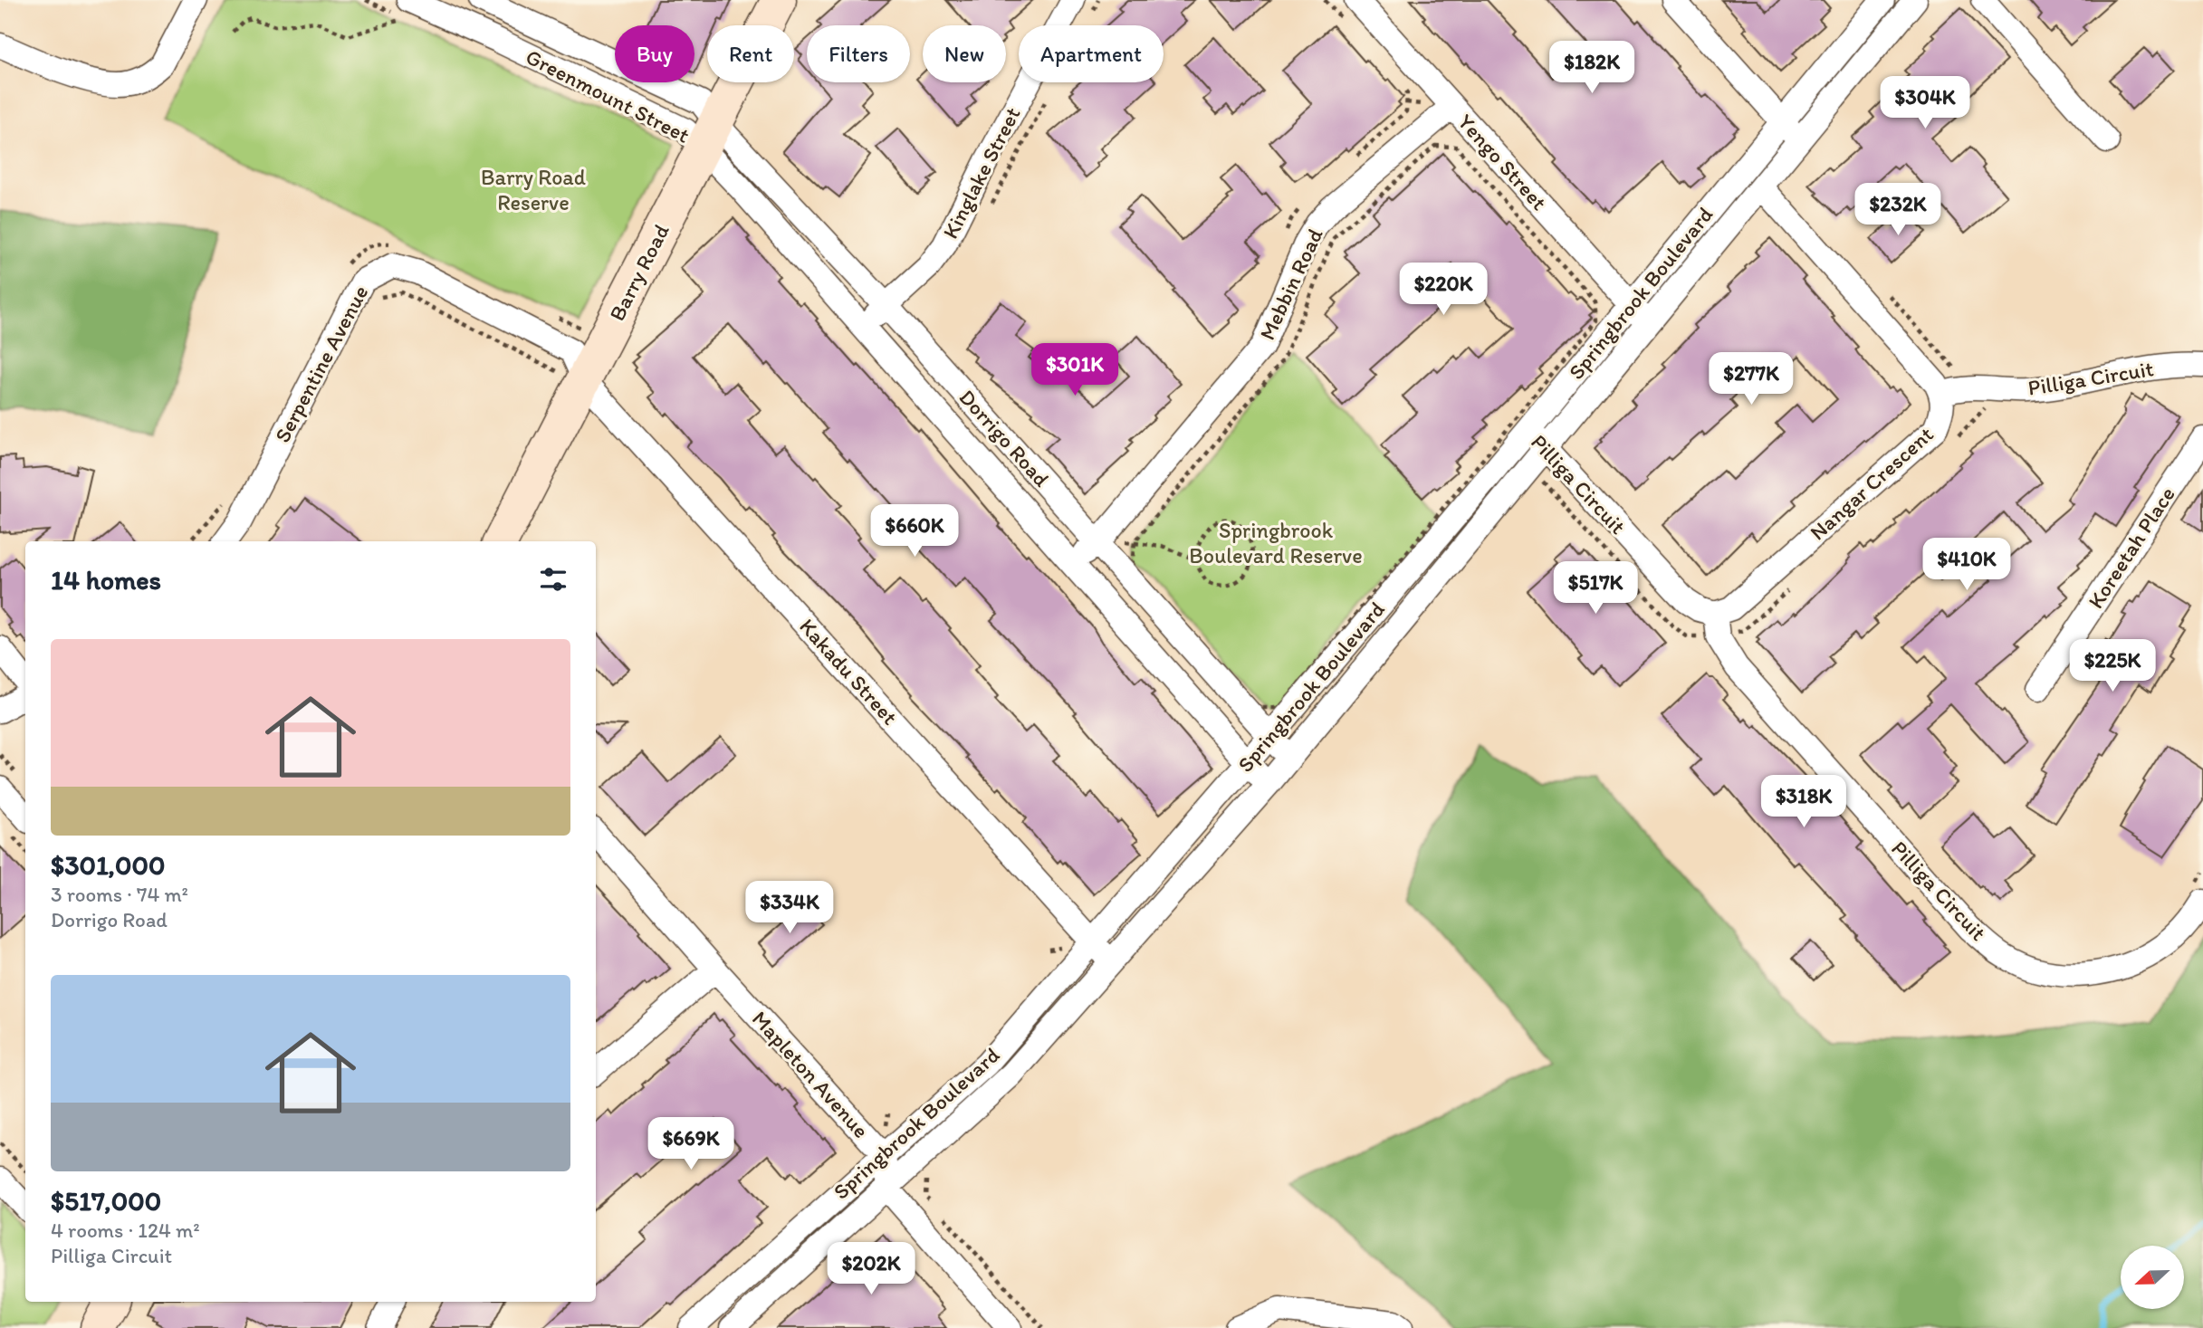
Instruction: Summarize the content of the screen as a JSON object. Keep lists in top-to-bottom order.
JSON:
{
  "streets": {
    "street": [
      "Greenmount Street",
      "Yengo Street",
      "Kinglake Street",
      "Barry Road",
      "Mebbin Road",
      "Springbrook Boulevard",
      "Serpentine Avenue",
      "Pilliga Circuit",
      "Dorrigo Road",
      "Nangar Crescent",
      "Koreetah Place",
      "Kakadu Street",
      "Mapleton Avenue"
    ]
  },
  "crossings": [
    ["Greenmount Street", "Barry Road"],
    ["Greenmount Street", "Dorrigo Road"],
    ["Yengo Street", "Mebbin Road"],
    ["Yengo Street", "Springbrook Boulevard"],
    ["Kinglake Street", "Dorrigo Road"],
    ["Barry Road", "Serpentine Avenue"],
    ["Barry Road", "Dorrigo Road"],
    ["Barry Road", "Kakadu Street"],
    ["Mebbin Road", "Dorrigo Road"],
    ["Springbrook Boulevard", "Pilliga Circuit"],
    ["Springbrook Boulevard", "Dorrigo Road"],
    ["Springbrook Boulevard", "Kakadu Street"],
    ["Springbrook Boulevard", "Mapleton Avenue"],
    ["Serpentine Avenue", "Kakadu Street"],
    ["Pilliga Circuit", "Nangar Crescent"]
  ],
  "parks": ["Barry Road Reserve", "Springbrook Boulevard Reserve"],
  "north": "left",
  "page": {
    "chip": [
      "Buy",
      "Rent",
      "Filters",
      "New",
      "Apartment"
    ],
    "price": [
      "$182K",
      "$304K",
      "$232K",
      "$220K",
      "$301K",
      "$277K",
      "$660K",
      "$410K",
      "$517K",
      "$225K",
      "$318K",
      "$334K",
      "$669K",
      "$202K"
    ],
    "heading": "14 homes",
    "list": [
      {
        "name": "$301,000",
        "note": "3 rooms · 74 m² · Dorrigo Road"
      },
      {
        "name": "$517,000",
        "note": "4 rooms · 124 m² · Pilliga Circuit"
      }
    ]
  }
}
